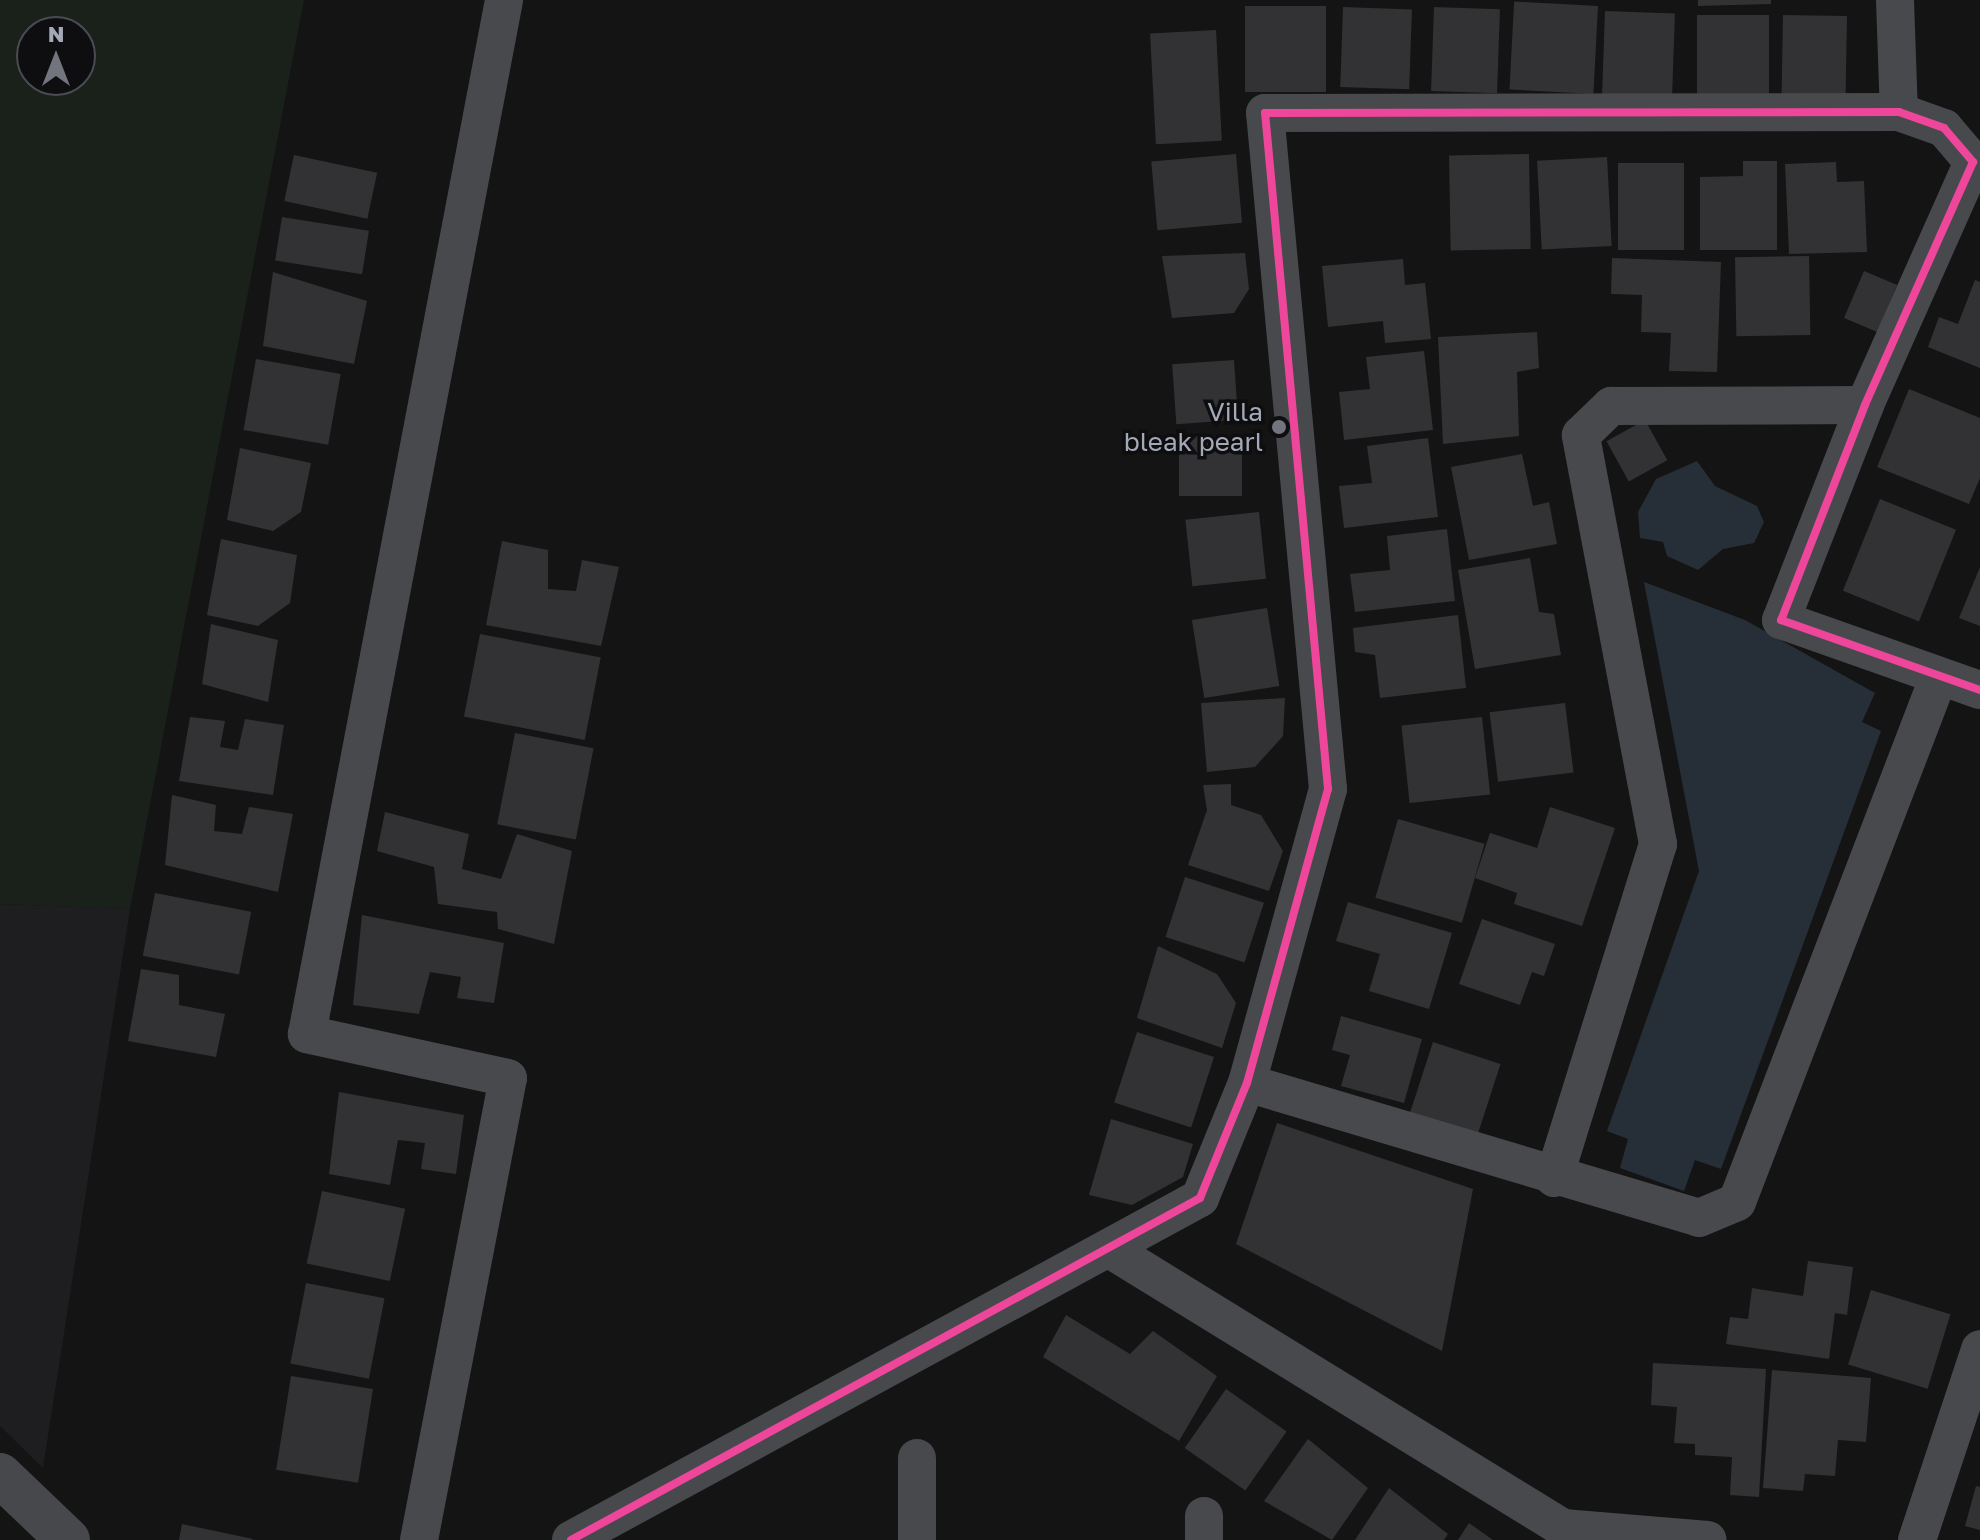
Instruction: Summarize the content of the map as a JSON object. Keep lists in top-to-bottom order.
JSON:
{
  "places": ["Villa bleak pearl"],
  "north": "top"
}
